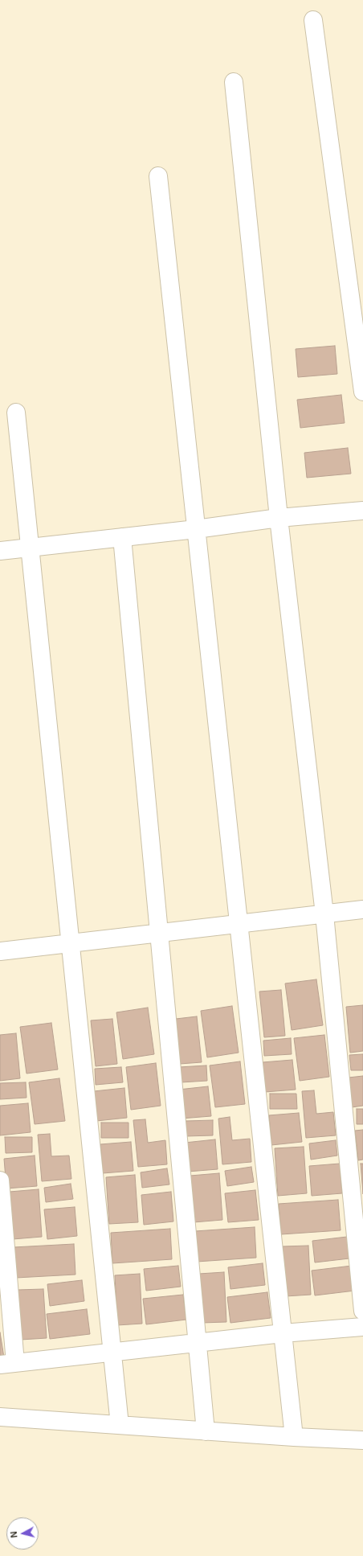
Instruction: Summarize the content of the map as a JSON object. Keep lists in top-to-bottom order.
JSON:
{
  "north": "left"
}
